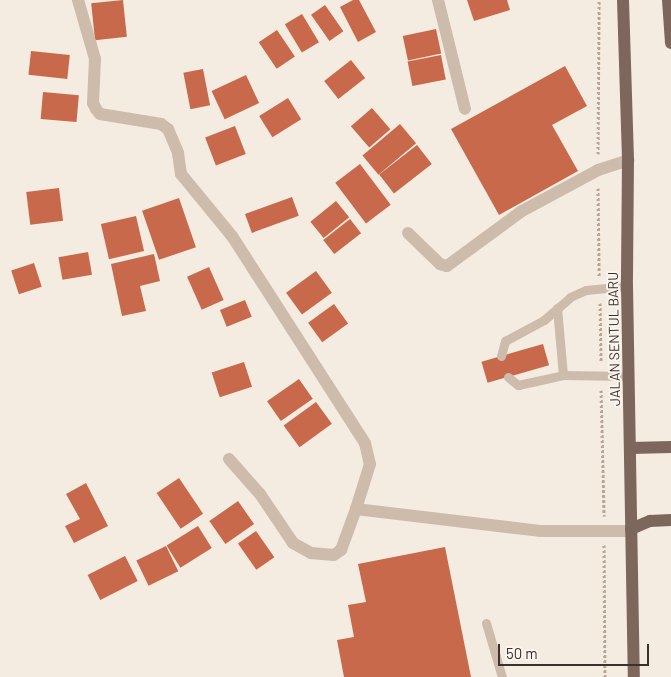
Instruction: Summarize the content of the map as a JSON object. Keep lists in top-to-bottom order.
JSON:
{
  "streets": {
    "main road": ["JALAN SENTUL BARU"]
  },
  "scale_bar": "50 m"
}
